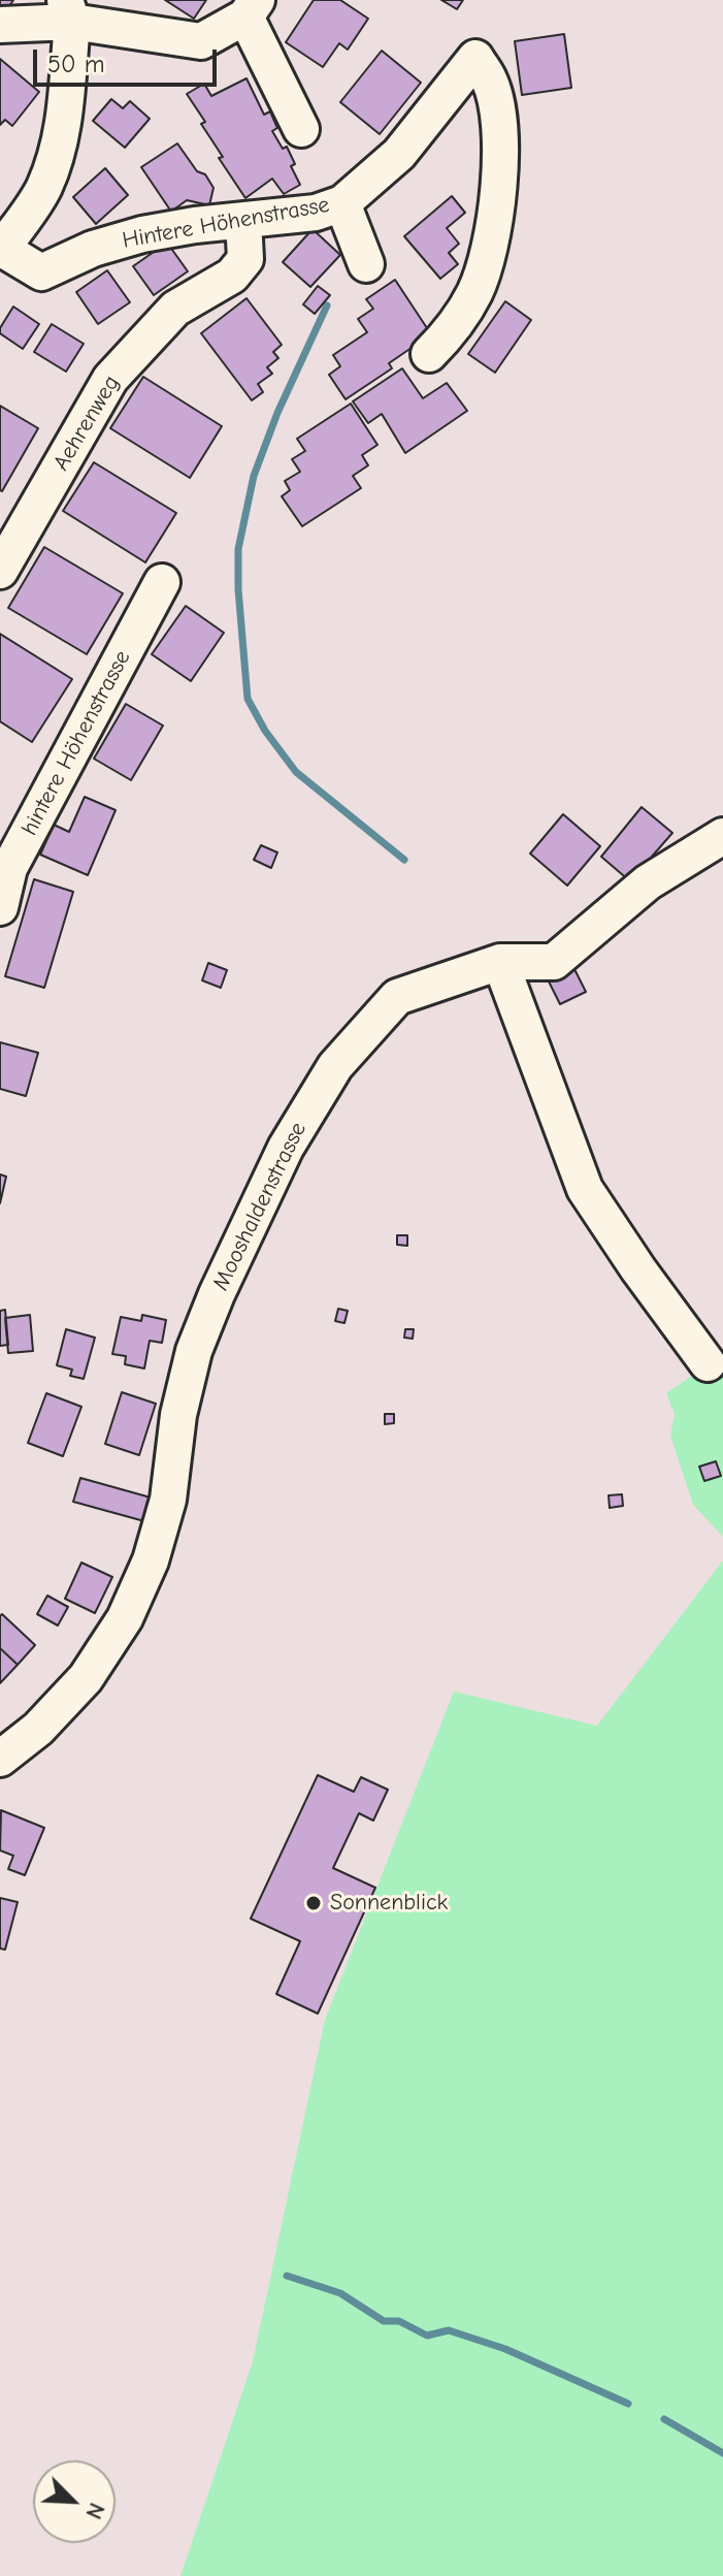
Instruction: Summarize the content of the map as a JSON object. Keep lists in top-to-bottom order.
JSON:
{
  "streets": {
    "street": [
      "Hintere Höhenstrasse",
      "Aehrenweg",
      "hintere Höhenstrasse",
      "Mooshaldenstrasse"
    ]
  },
  "crossings": [
    ["Hintere Höhenstrasse", "Aehrenweg"]
  ],
  "places": ["Sonnenblick"],
  "scale_bar": "50 m",
  "north": "bottom right"
}
